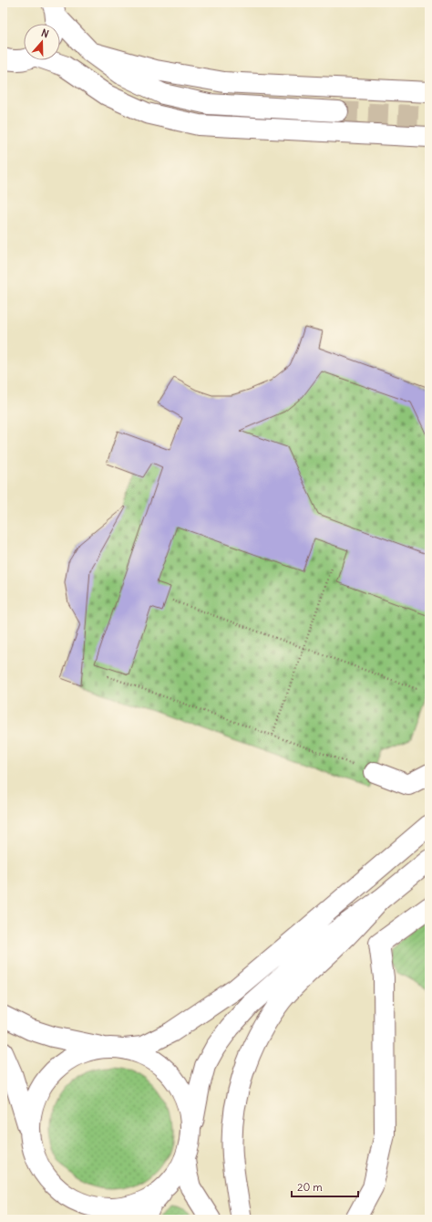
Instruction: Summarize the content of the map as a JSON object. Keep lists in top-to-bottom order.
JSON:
{
  "scale_bar": "20 m",
  "north": "top"
}
